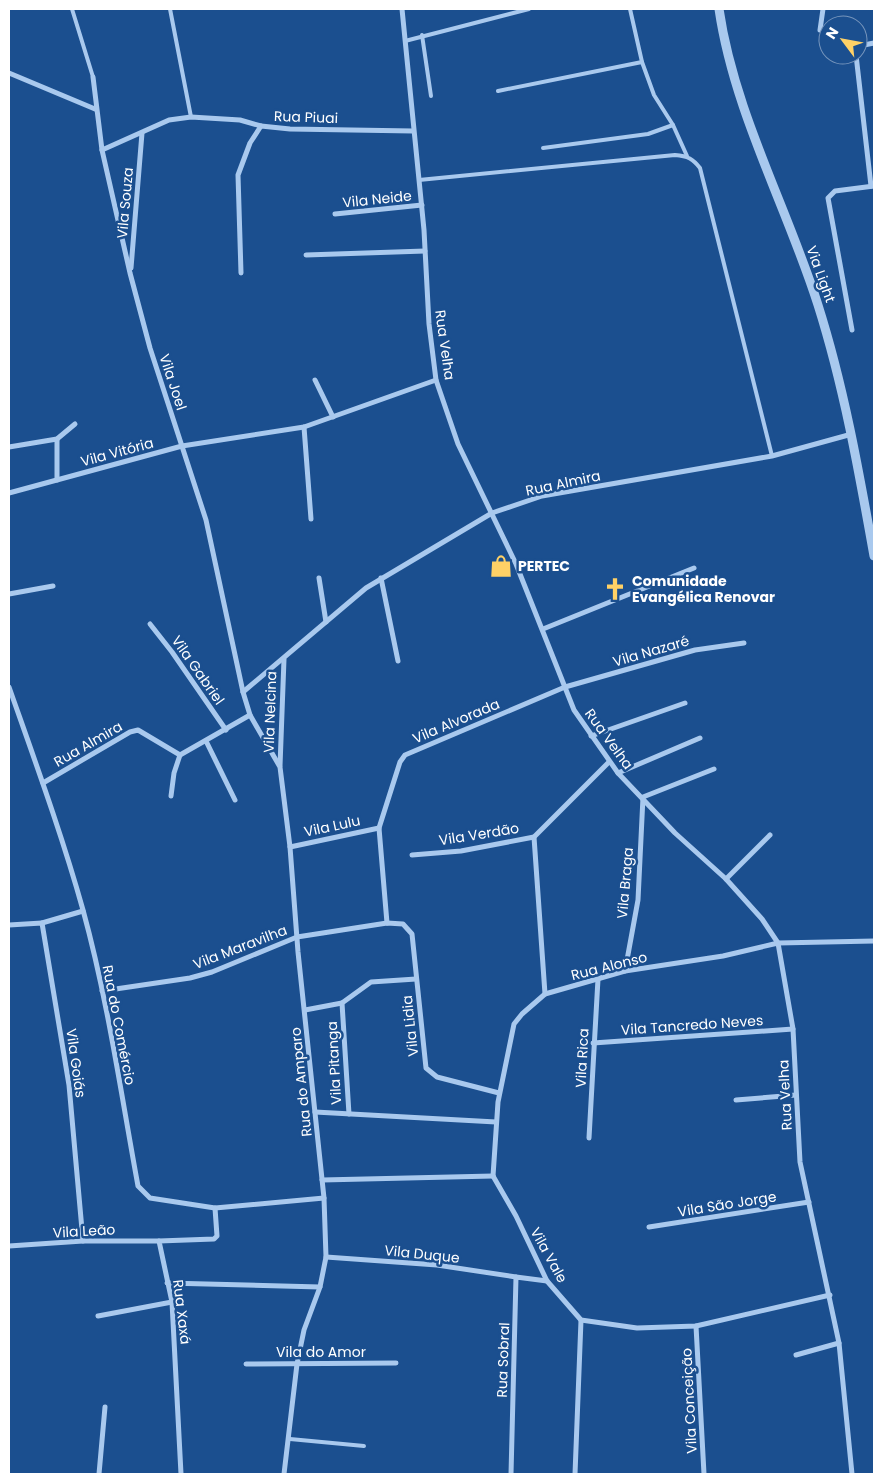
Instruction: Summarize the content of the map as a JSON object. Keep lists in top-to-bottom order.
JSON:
{
  "streets": {
    "street": [
      "Rua Piuai",
      "Vila Neide",
      "Vila Souza",
      "Via Light",
      "Rua Velha",
      "Vila Joel",
      "Vila Vitória",
      "Rua Almira",
      "Vila Nazaré",
      "Vila Gabriel",
      "Vila Nelcina",
      "Vila Alvorada",
      "Vila Lulu",
      "Vila Verdão",
      "Vila Braga",
      "Vila Maravilha",
      "Rua Alonso",
      "Rua do Comércio",
      "Vila Tancredo Neves",
      "Vila Lidia",
      "Vila Rica",
      "Vila Goiás",
      "Vila Pitanga",
      "Rua do Amparo",
      "Vila São Jorge",
      "Vila Leão",
      "Vila Duque",
      "Vila Vale",
      "Rua Xaxá",
      "Vila do Amor",
      "Rua Sobral",
      "Vila Conceição"
    ]
  },
  "crossings": [
    ["Rua Piuai", "Rua Velha"],
    ["Vila Neide", "Rua Velha"],
    ["Vila Souza", "Vila Joel"],
    ["Via Light", "Rua Almira"],
    ["Rua Velha", "Vila Vitória"],
    ["Rua Velha", "Rua Almira"],
    ["Rua Velha", "Vila Nazaré"],
    ["Rua Velha", "Vila Alvorada"],
    ["Rua Velha", "Vila Verdão"],
    ["Rua Velha", "Vila Braga"],
    ["Rua Velha", "Rua Alonso"],
    ["Rua Velha", "Vila Tancredo Neves"],
    ["Rua Velha", "Vila São Jorge"],
    ["Vila Joel", "Vila Vitória"],
    ["Vila Joel", "Rua Almira"],
    ["Vila Joel", "Rua do Amparo"],
    ["Rua Almira", "Vila Nelcina"],
    ["Rua Almira", "Rua do Comércio"],
    ["Rua Almira", "Rua do Amparo"],
    ["Vila Nazaré", "Vila Alvorada"],
    ["Vila Nelcina", "Rua do Amparo"],
    ["Vila Alvorada", "Vila Lulu"],
    ["Vila Alvorada", "Vila Lidia"],
    ["Vila Lulu", "Rua do Amparo"],
    ["Vila Braga", "Rua Alonso"],
    ["Vila Maravilha", "Rua do Comércio"],
    ["Vila Maravilha", "Rua do Amparo"],
    ["Rua Alonso", "Vila Lidia"],
    ["Rua Alonso", "Vila Rica"],
    ["Rua Alonso", "Vila Pitanga"],
    ["Rua Alonso", "Vila Vale"],
    ["Rua do Comércio", "Rua do Amparo"],
    ["Vila Tancredo Neves", "Vila Rica"],
    ["Vila Lidia", "Vila Pitanga"],
    ["Vila Goiás", "Vila Leão"],
    ["Vila Pitanga", "Rua do Amparo"],
    ["Rua do Amparo", "Vila Duque"],
    ["Rua do Amparo", "Vila do Amor"],
    ["Vila Leão", "Rua Xaxá"],
    ["Vila Duque", "Rua Sobral"]
  ],
  "places": {
    "shop": ["PERTEC"],
    "church": ["Comunidade Evangélica Renovar"]
  },
  "north": "top left"
}
